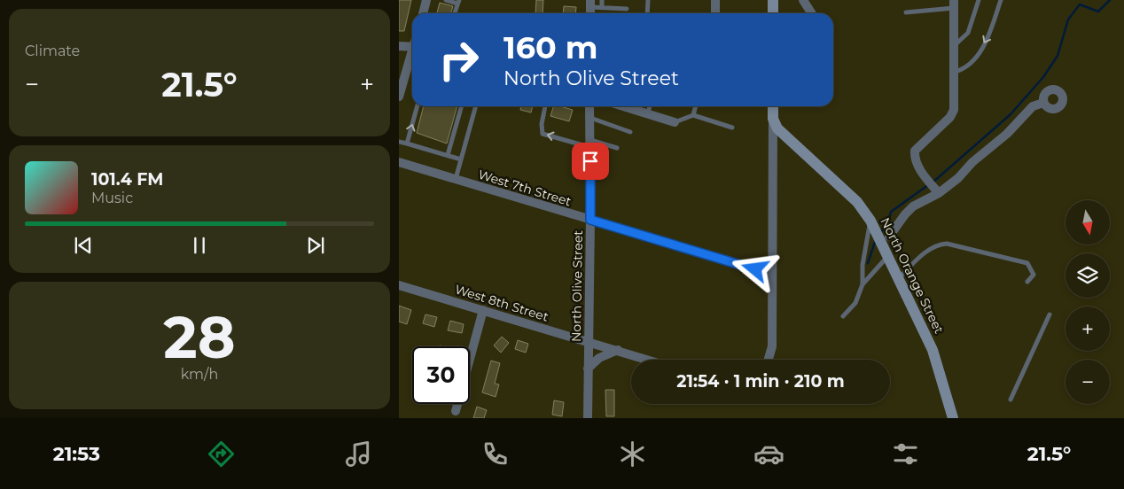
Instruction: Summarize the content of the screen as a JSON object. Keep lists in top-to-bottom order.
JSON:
{
  "streets": {
    "street": [
      "West 7th Street",
      "North Orange Street",
      "North Olive Street",
      "West 8th Street"
    ]
  },
  "crossings": [
    ["West 7th Street", "North Olive Street"],
    ["North Olive Street", "West 8th Street"]
  ],
  "north": "bottom",
  "page": {
    "tile": [
      "Climate",
      ["28", "km/h"]
    ],
    "turn": ["160 m", "North Olive Street"],
    "heat": ["−", "21.5°", "+"],
    "song": ["101.4 FM", "Music"],
    "map_buttons": ["+", "−"],
    "limit": "30",
    "trip": "21:54 · 1 min · 210 m",
    "tabs": ["21:53", "21.5°"]
  }
}
